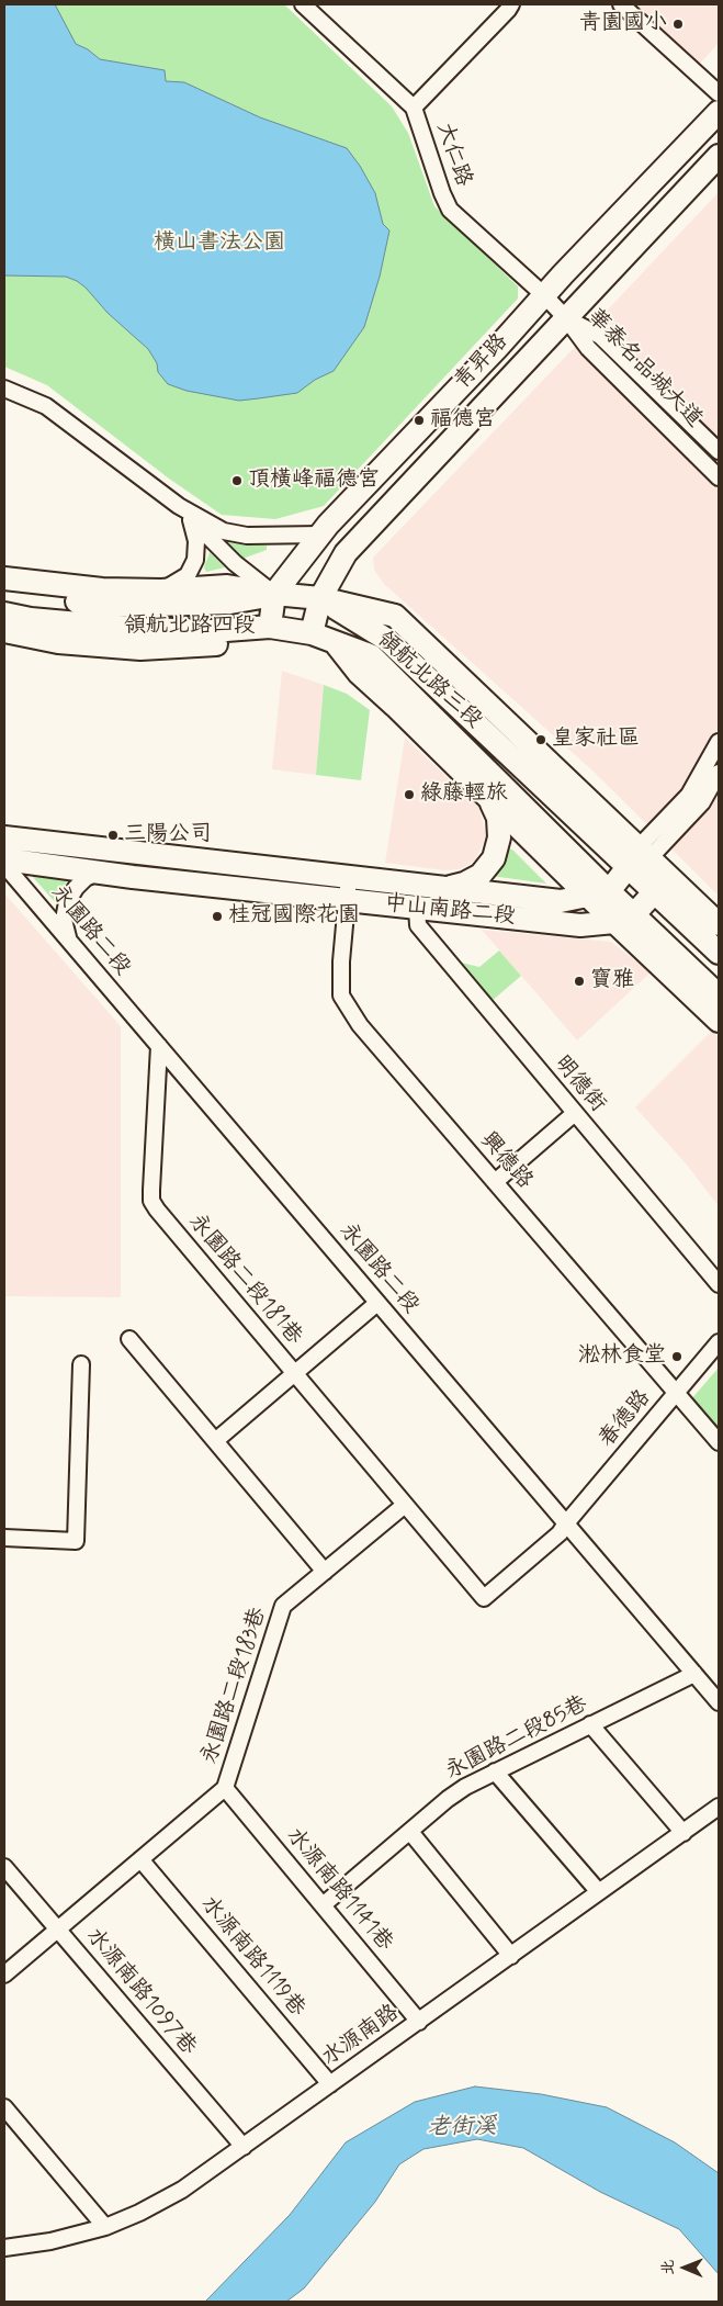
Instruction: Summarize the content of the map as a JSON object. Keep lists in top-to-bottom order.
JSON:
{
  "streets": {
    "main road": [
      "青昇路",
      "領航北路四段",
      "領航北路三段",
      "中山南路二段"
    ],
    "street": [
      "大仁路",
      "華泰名品城大道",
      "永園路二段",
      "明德街",
      "興德路",
      "永園路二段181巷",
      "春德路",
      "永園路二段183巷",
      "永園路二段85巷",
      "水源南路1141巷",
      "水源南路1119巷",
      "水源南路1097巷",
      "水源南路"
    ]
  },
  "crossings": [
    ["大仁路", "青昇路"],
    ["大仁路", "華泰名品城大道"],
    ["青昇路", "華泰名品城大道"],
    ["青昇路", "領航北路四段"],
    ["青昇路", "領航北路三段"],
    ["領航北路四段", "領航北路三段"],
    ["領航北路三段", "中山南路二段"],
    ["中山南路二段", "明德街"],
    ["中山南路二段", "興德路"],
    ["永園路二段", "永園路二段181巷"],
    ["永園路二段", "春德路"],
    ["永園路二段", "永園路二段85巷"],
    ["興德路", "春德路"],
    ["永園路二段181巷", "永園路二段183巷"],
    ["永園路二段183巷", "水源南路1141巷"],
    ["永園路二段183巷", "水源南路1119巷"],
    ["永園路二段183巷", "水源南路1097巷"],
    ["永園路二段85巷", "水源南路1141巷"],
    ["水源南路1141巷", "水源南路"],
    ["水源南路1119巷", "水源南路"],
    ["水源南路1097巷", "水源南路"]
  ],
  "water": ["老街溪"],
  "parks": ["橫山書法公園"],
  "places": [
    "青園國小",
    "福德宮",
    "頂橫峰福德宮",
    "皇家社區",
    "綠藤輕旅",
    "三陽公司",
    "桂冠國際花園",
    "寶雅",
    "淞林食堂"
  ],
  "north": "left"
}
